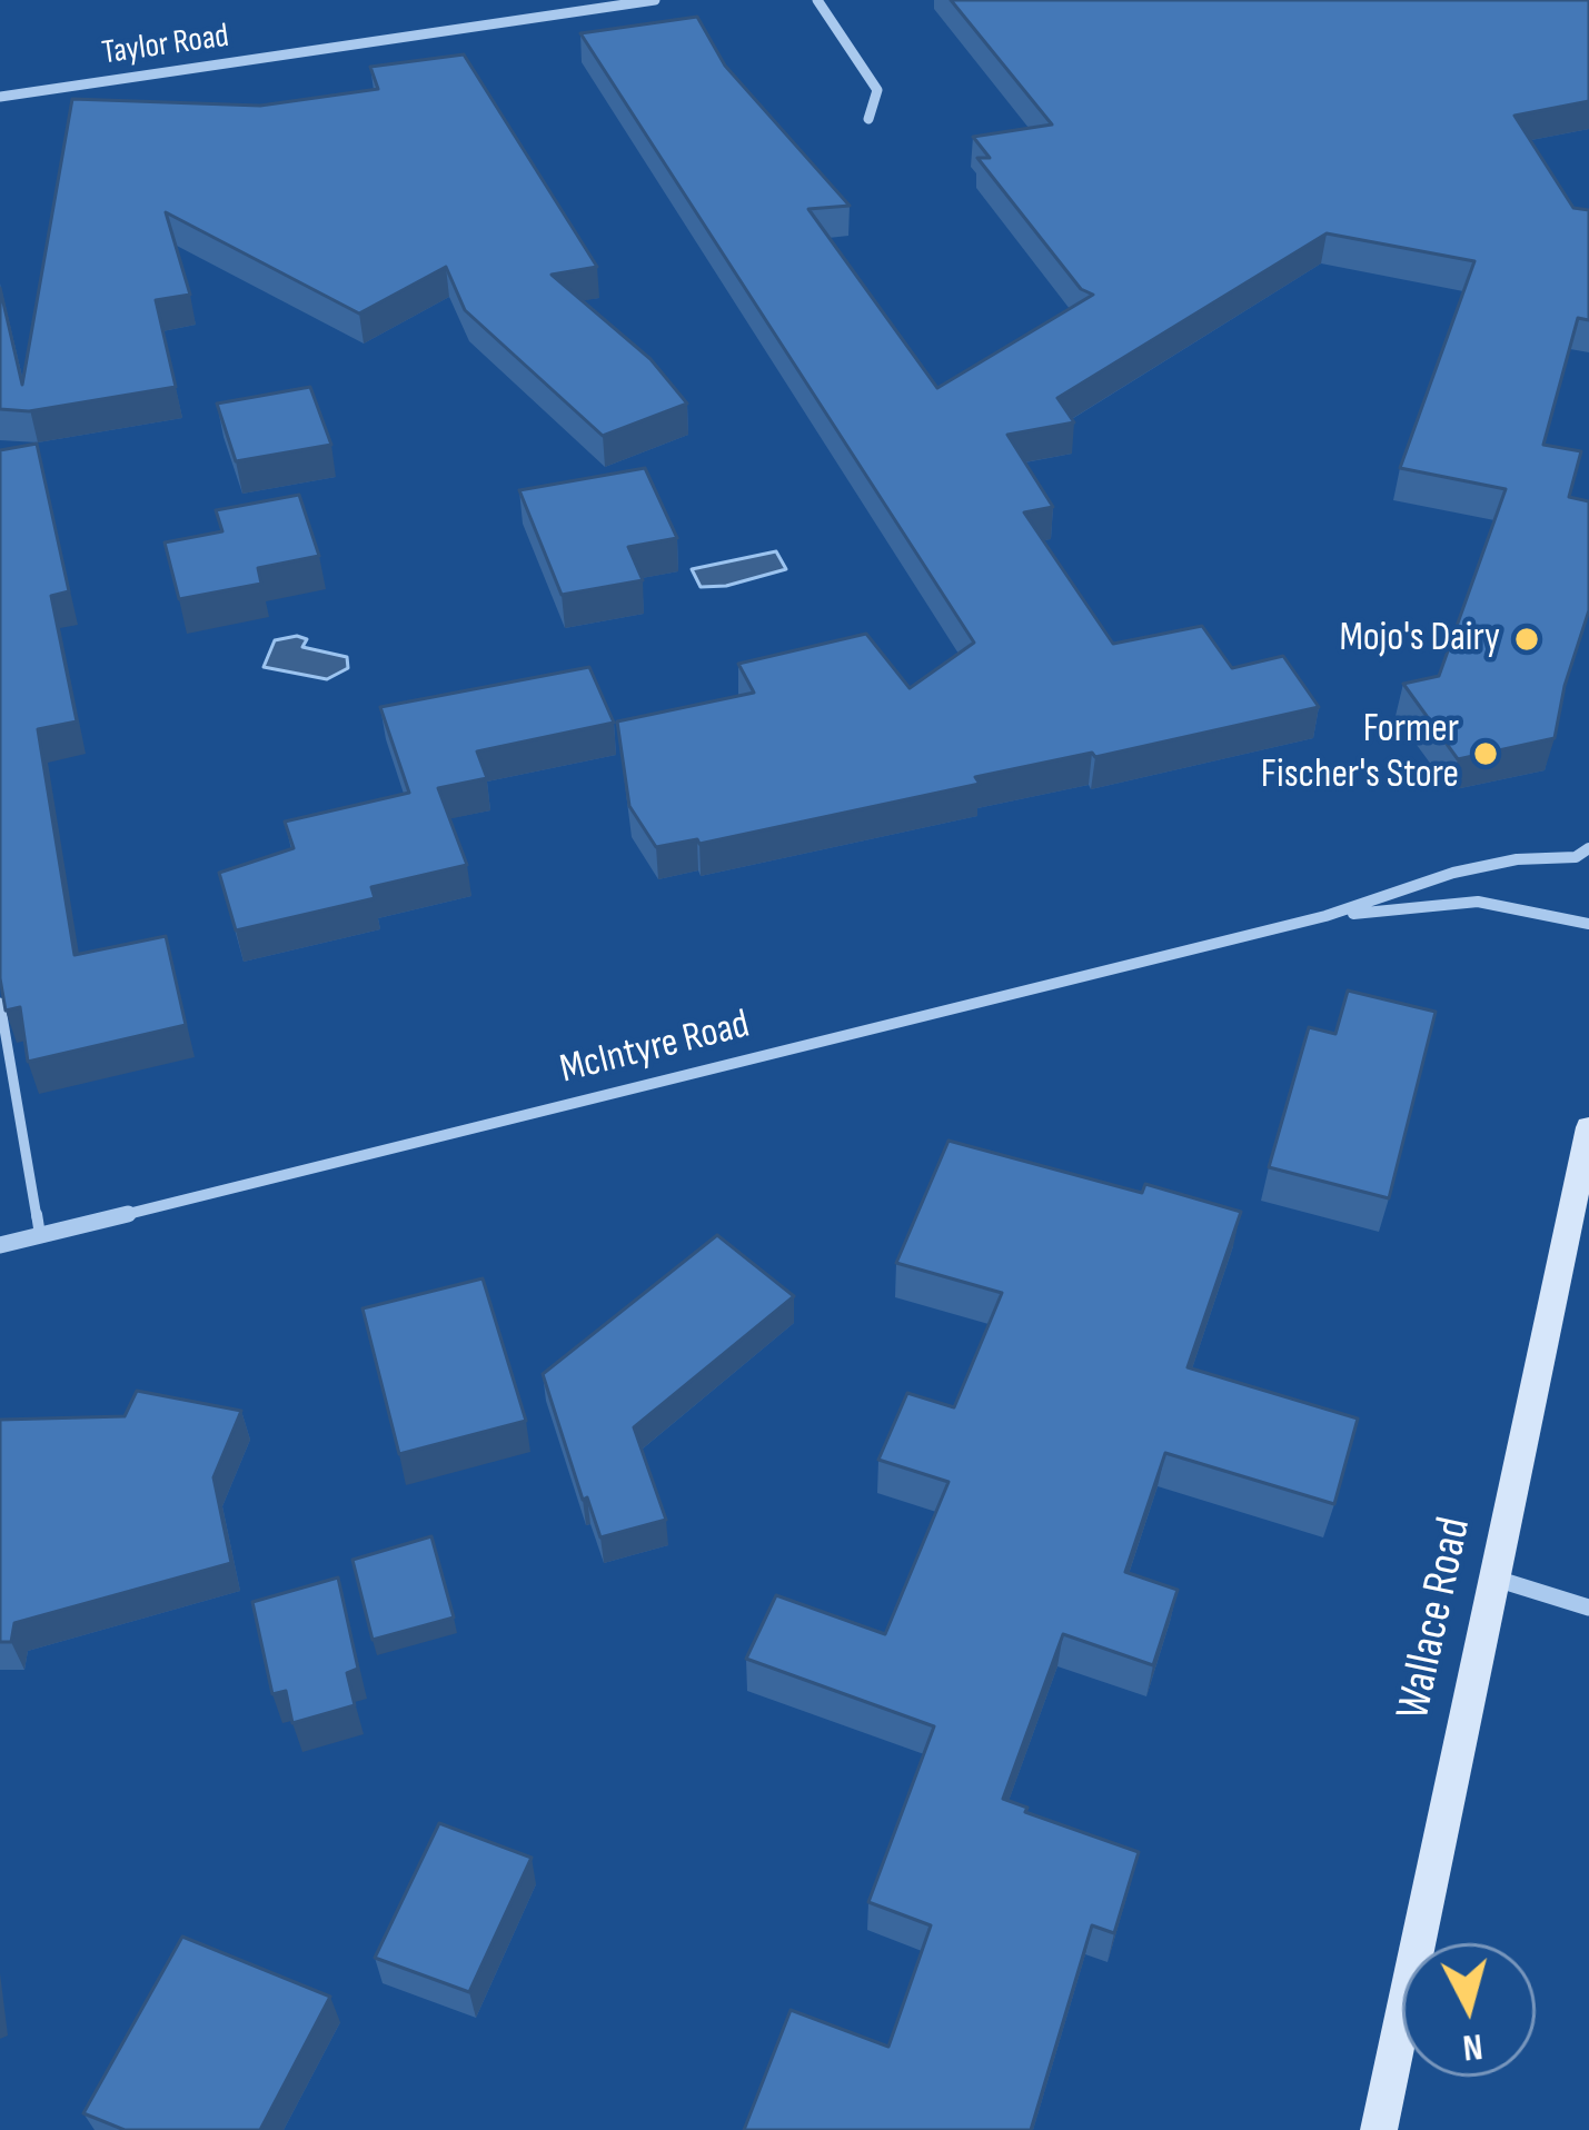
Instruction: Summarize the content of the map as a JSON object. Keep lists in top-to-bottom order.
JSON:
{
  "streets": {
    "street": ["Taylor Road", "McIntyre Road", "Wallace Road"]
  },
  "places": ["Mojo's Dairy", "Former Fischer's Store"],
  "north": "bottom"
}
